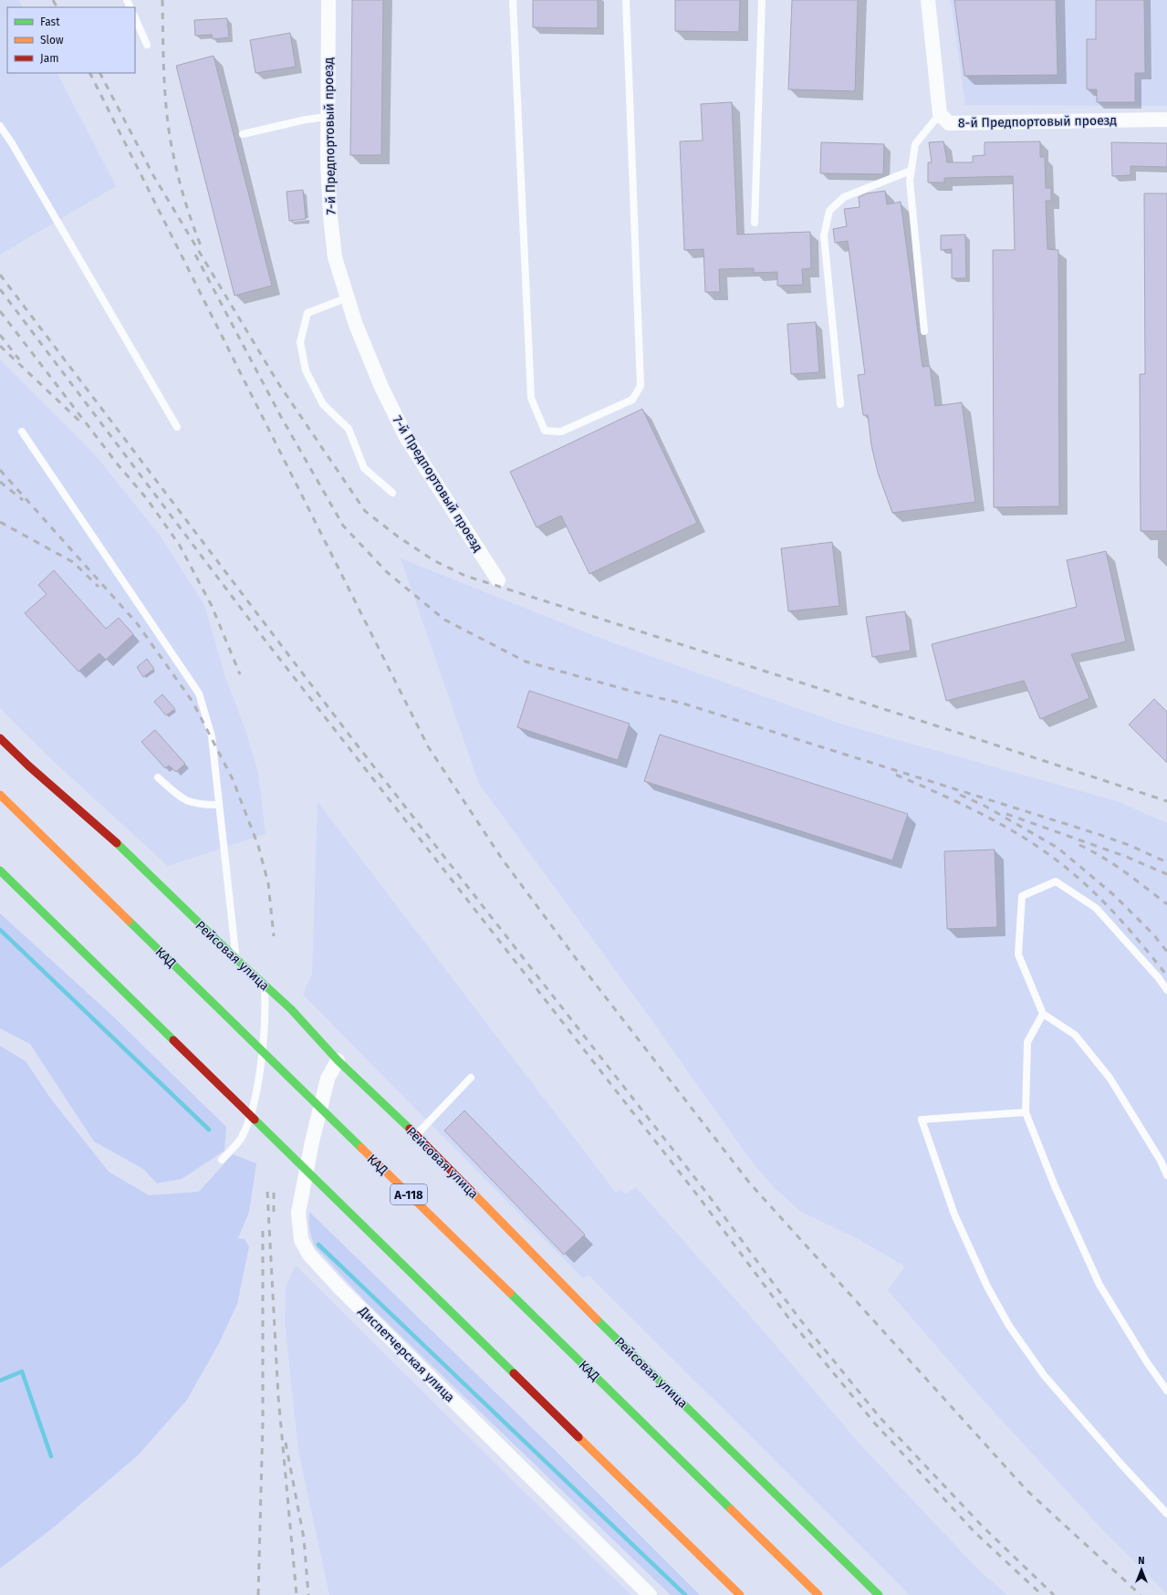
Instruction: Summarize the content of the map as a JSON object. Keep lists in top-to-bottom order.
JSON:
{
  "streets": {
    "main road": ["Рейсовая улица", "КАД", "А-118"],
    "street": ["8-й Предпортовый проезд", "7-й Предпортовый проезд", "Диспетчерская улица"]
  },
  "crossings": [
    ["Рейсовая улица", "Диспетчерская улица"]
  ],
  "legend": ["Fast", "Slow", "Jam"],
  "north": "top"
}
